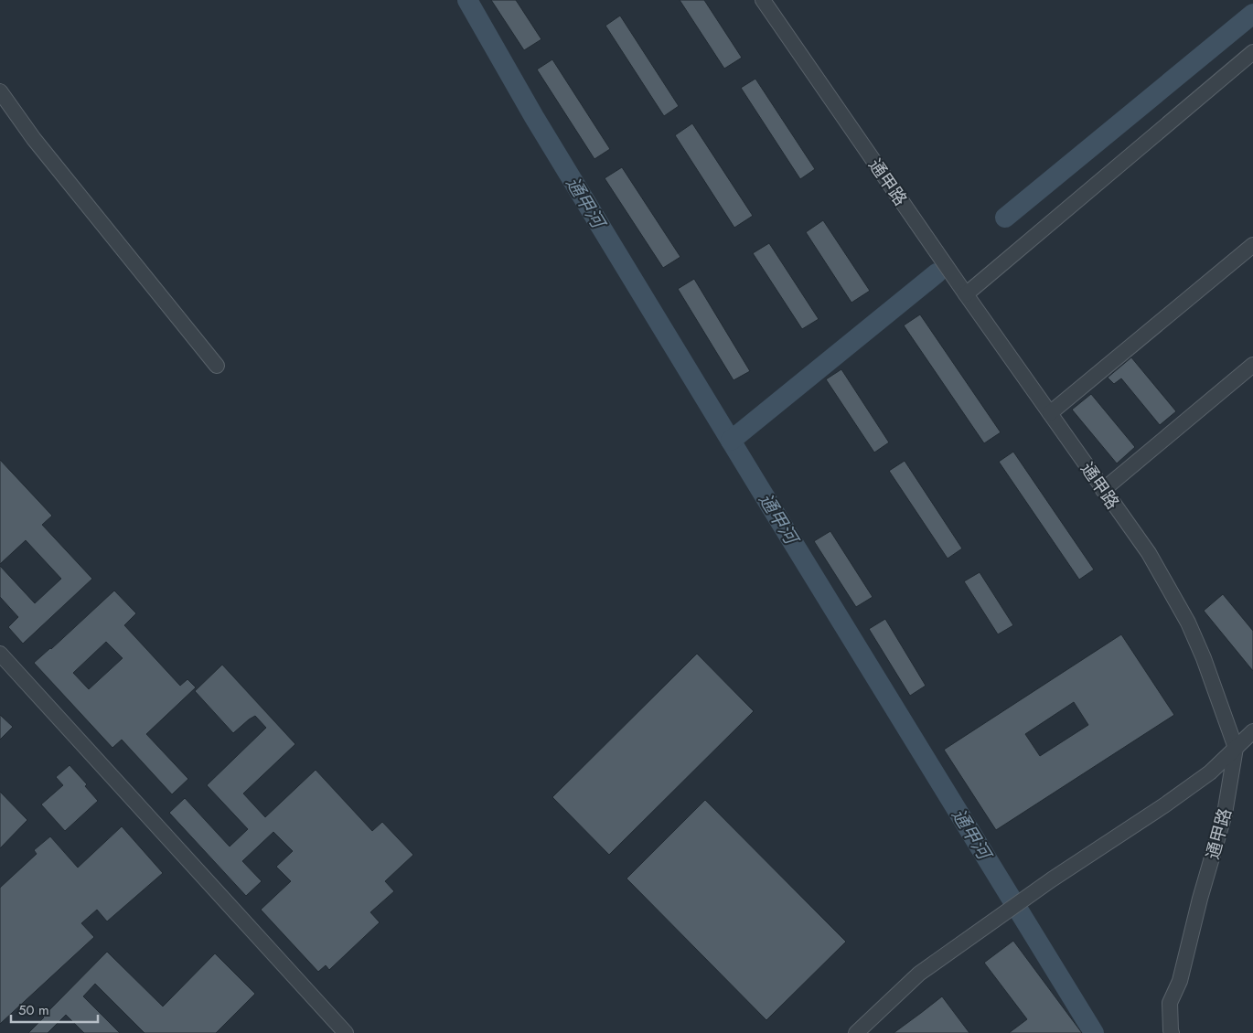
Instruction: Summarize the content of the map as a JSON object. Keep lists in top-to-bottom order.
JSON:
{
  "streets": {
    "street": ["通甲路"]
  },
  "water": ["通甲河"],
  "scale_bar": "50 m"
}
